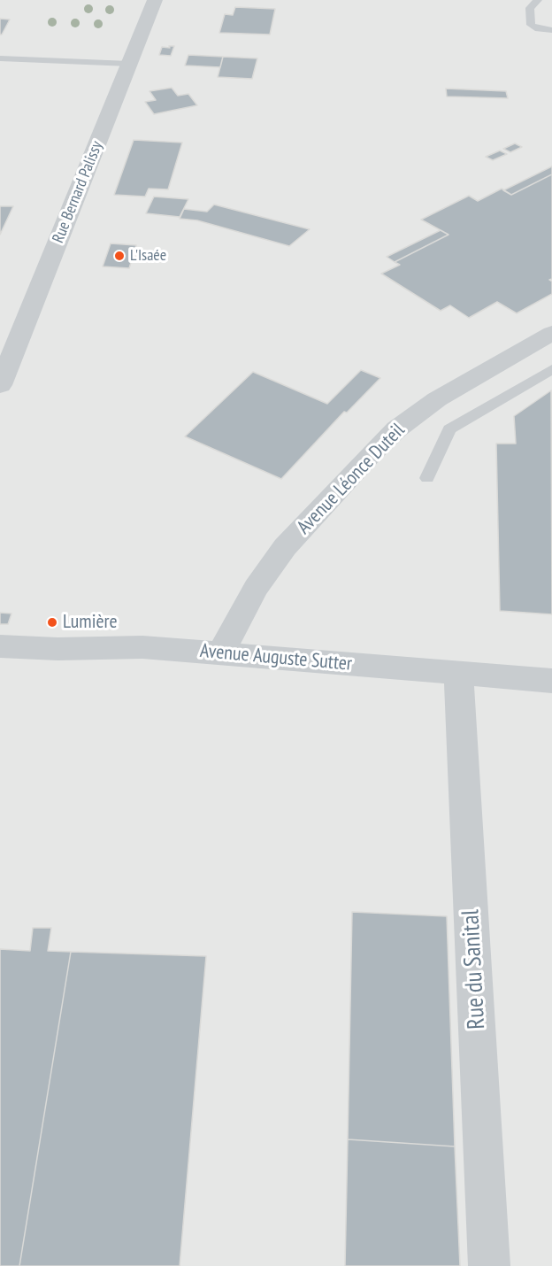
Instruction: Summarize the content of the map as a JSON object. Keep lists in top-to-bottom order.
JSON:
{
  "streets": {
    "street": [
      "Rue Bernard Palissy",
      "Avenue Léonce Duteil",
      "Avenue Auguste Sutter",
      "Rue du Sanital"
    ]
  },
  "crossings": [
    ["Avenue Léonce Duteil", "Avenue Auguste Sutter"],
    ["Avenue Auguste Sutter", "Rue du Sanital"]
  ],
  "places": ["L'Isaée", "Lumière"]
}
